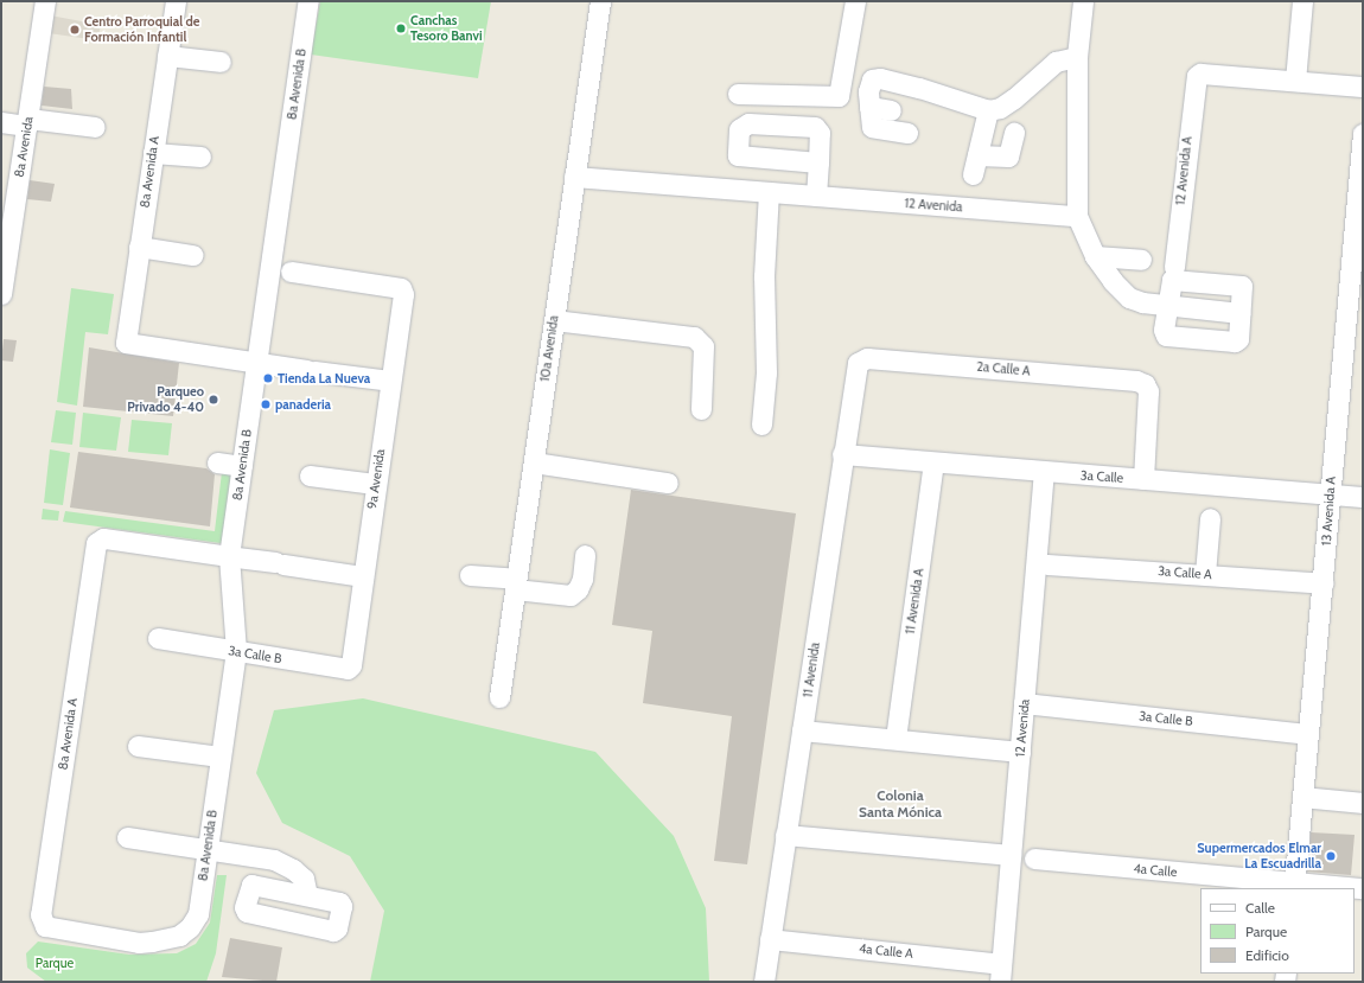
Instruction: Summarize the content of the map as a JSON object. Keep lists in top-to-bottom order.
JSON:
{
  "streets": {
    "street": [
      "8a Avenida B",
      "8a Avenida",
      "12 Avenida A",
      "8a Avenida A",
      "12 Avenida",
      "10a Avenida",
      "2a Calle A",
      "3a Calle",
      "9a Avenida",
      "13 Avenida A",
      "3a Calle A",
      "11 Avenida A",
      "3a Calle B",
      "11 Avenida",
      "4a Calle",
      "4a Calle A"
    ]
  },
  "crossings": [
    ["8a Avenida B", "8a Avenida A"],
    ["8a Avenida B", "3a Calle B"],
    ["12 Avenida", "10a Avenida"],
    ["12 Avenida", "3a Calle"],
    ["12 Avenida", "3a Calle B"],
    ["12 Avenida", "4a Calle A"],
    ["2a Calle A", "3a Calle"],
    ["2a Calle A", "11 Avenida"],
    ["3a Calle", "13 Avenida A"],
    ["3a Calle", "11 Avenida A"],
    ["3a Calle", "11 Avenida"],
    ["9a Avenida", "3a Calle B"],
    ["13 Avenida A", "3a Calle A"],
    ["13 Avenida A", "3a Calle B"],
    ["13 Avenida A", "4a Calle"],
    ["11 Avenida", "4a Calle A"]
  ],
  "districts": ["Colonia Santa Mónica"],
  "parks": ["Parque"],
  "places": [
    "Canchas Tesoro Banvi",
    "Centro Parroquial de Formación Infantil",
    "Tienda La Nueva",
    "Parqueo Privado 4-40",
    "panaderia",
    "Supermercados Elmar La Escuadrilla"
  ],
  "legend": ["Calle", "Parque", "Edificio"]
}
